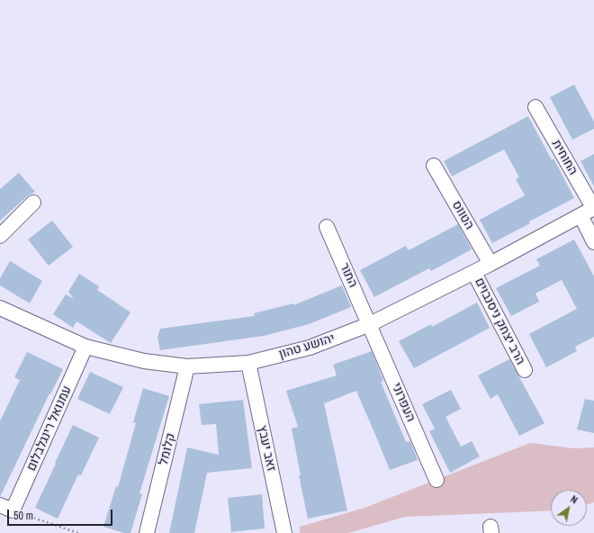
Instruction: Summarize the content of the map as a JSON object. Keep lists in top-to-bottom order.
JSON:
{
  "streets": {
    "street": [
      "החוחית",
      "הטווס",
      "התור",
      "הרב יצחק ניסנבוים",
      "יהושע טהון",
      "העפרוני",
      "עמנואל רינגלבלום",
      "זאב יעבץ",
      "קלומל"
    ]
  },
  "crossings": [
    ["החוחית", "יהושע טהון"],
    ["הטווס", "יהושע טהון"],
    ["התור", "יהושע טהון"],
    ["התור", "העפרוני"],
    ["הרב יצחק ניסנבוים", "יהושע טהון"],
    ["יהושע טהון", "העפרוני"],
    ["יהושע טהון", "עמנואל רינגלבלום"],
    ["יהושע טהון", "זאב יעבץ"],
    ["יהושע טהון", "קלומל"]
  ],
  "scale_bar": "50 m",
  "north": "top right"
}
